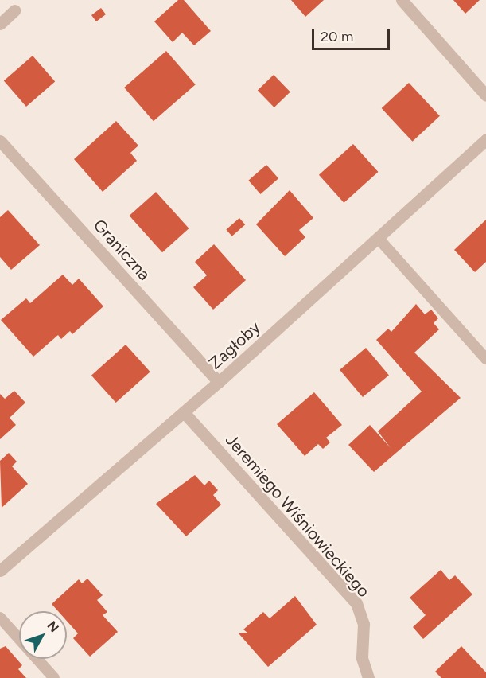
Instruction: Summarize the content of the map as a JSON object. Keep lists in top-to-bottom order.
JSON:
{
  "streets": {
    "street": ["Graniczna", "Zagłoby", "Jeremiego Wiśniowieckiego"]
  },
  "crossings": [
    ["Graniczna", "Zagłoby"],
    ["Zagłoby", "Jeremiego Wiśniowieckiego"]
  ],
  "scale_bar": "20 m",
  "north": "top right"
}
